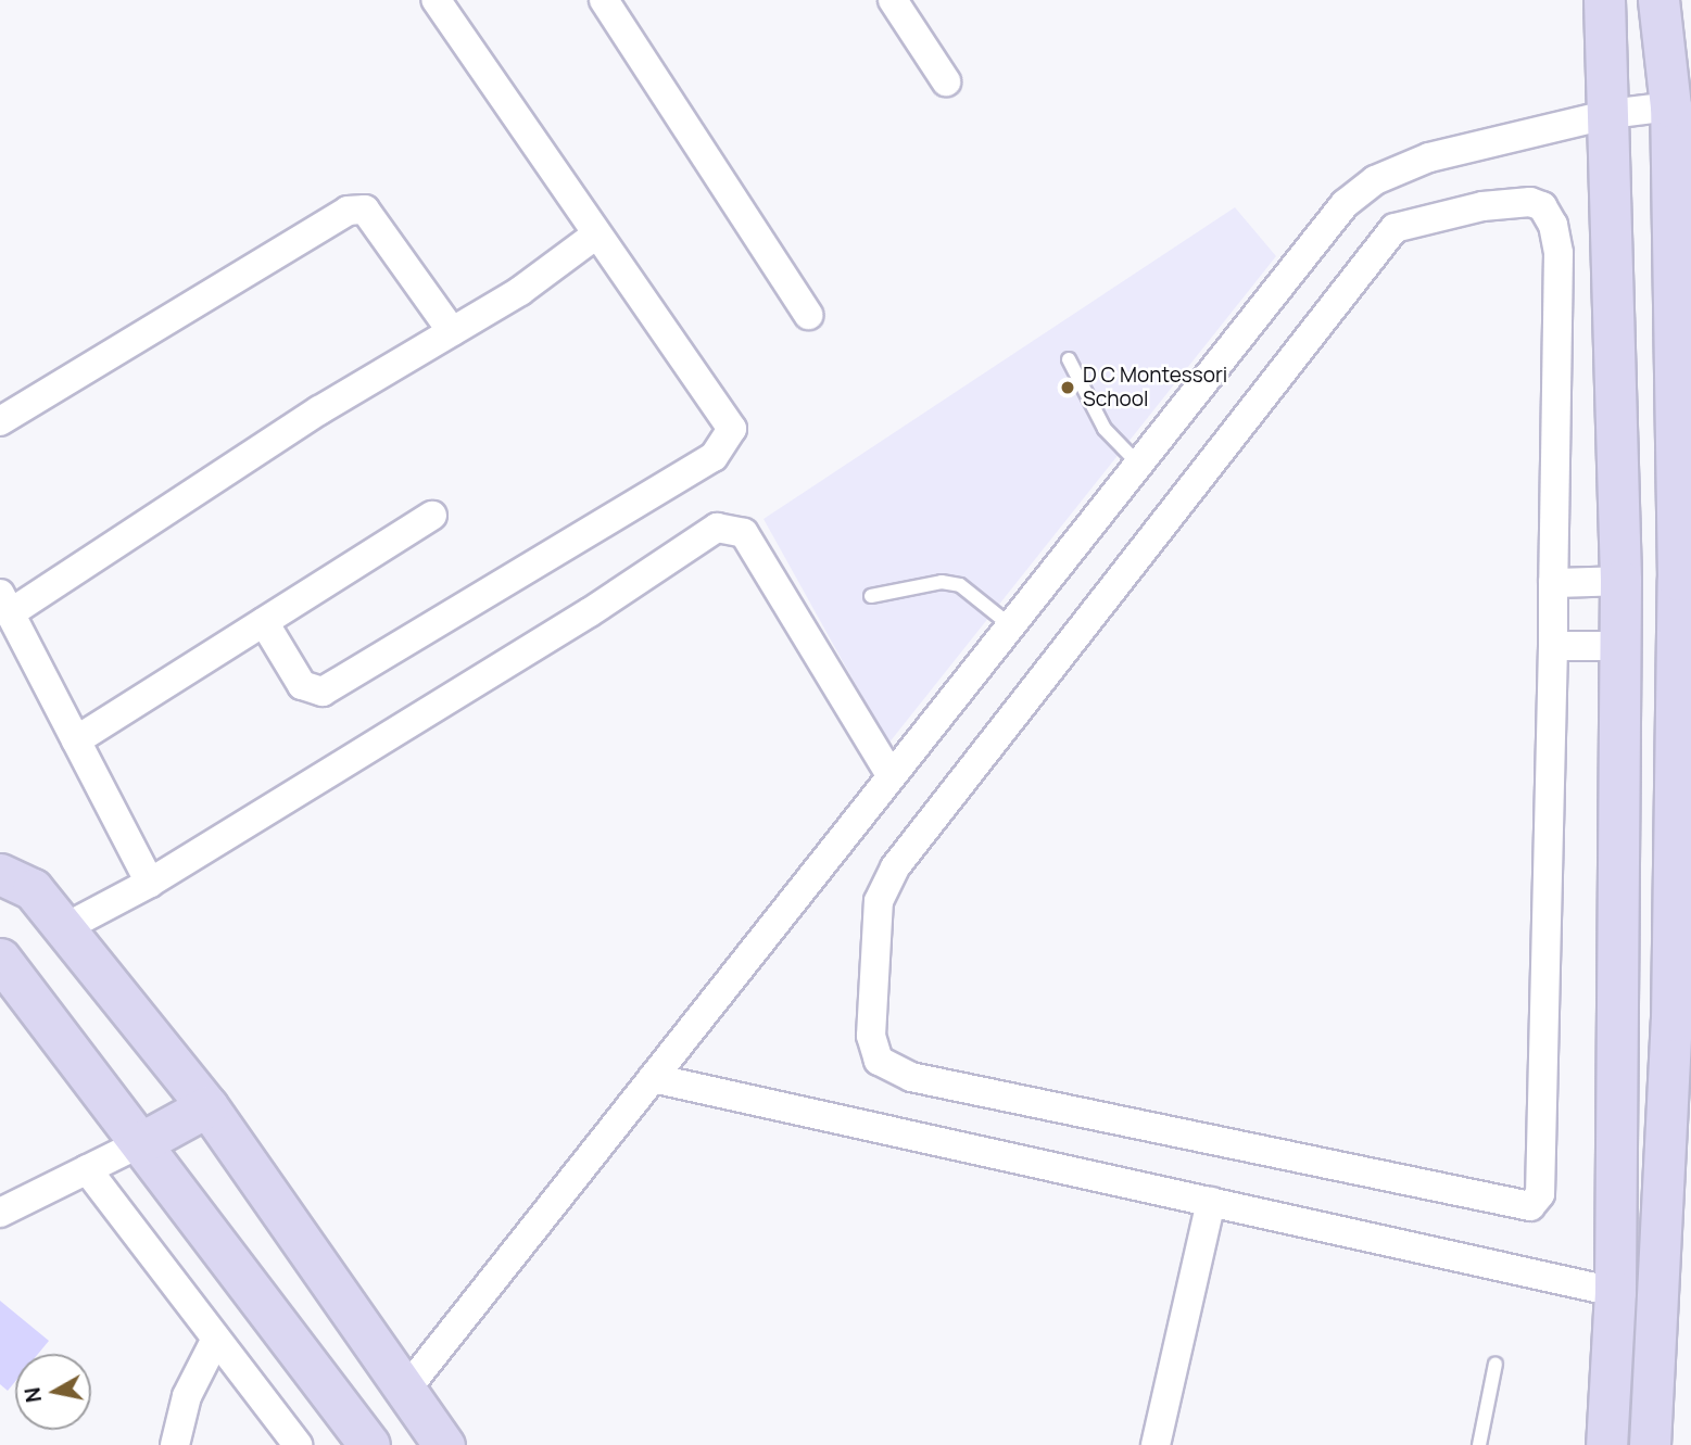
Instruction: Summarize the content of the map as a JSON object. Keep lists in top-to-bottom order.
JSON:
{
  "places": ["D C Montessori School"],
  "north": "left"
}
